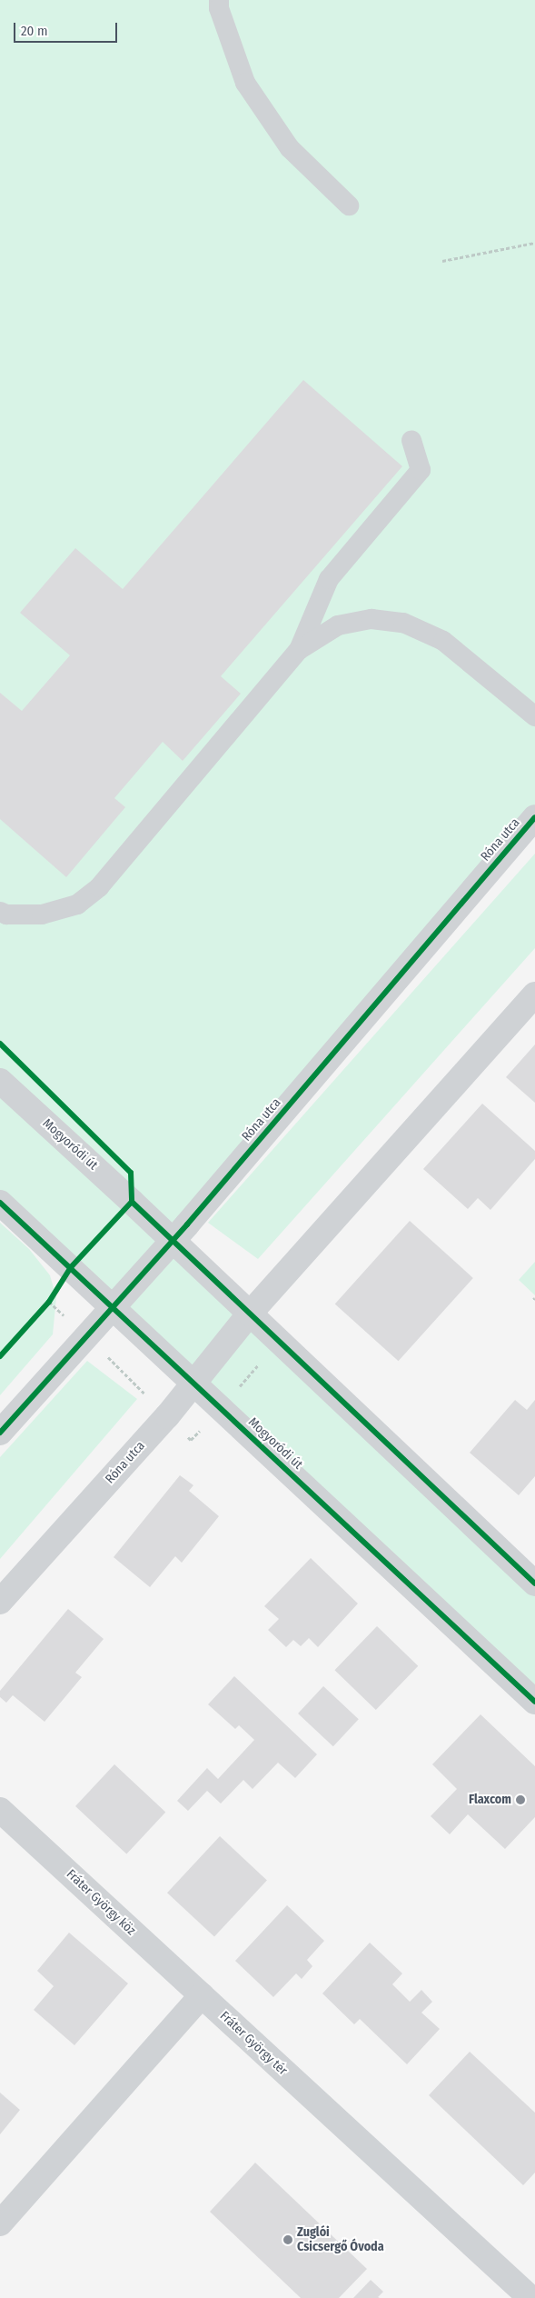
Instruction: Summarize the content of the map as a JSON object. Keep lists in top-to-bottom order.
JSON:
{
  "streets": {
    "street": [
      "Róna utca",
      "Mogyoródi út",
      "Fráter György köz",
      "Fráter György tér"
    ]
  },
  "crossings": [
    ["Róna utca", "Mogyoródi út"],
    ["Fráter György köz", "Fráter György tér"]
  ],
  "places": ["Flaxcom", "Zuglói Csicsergő Óvoda"],
  "scale_bar": "20 m"
}
